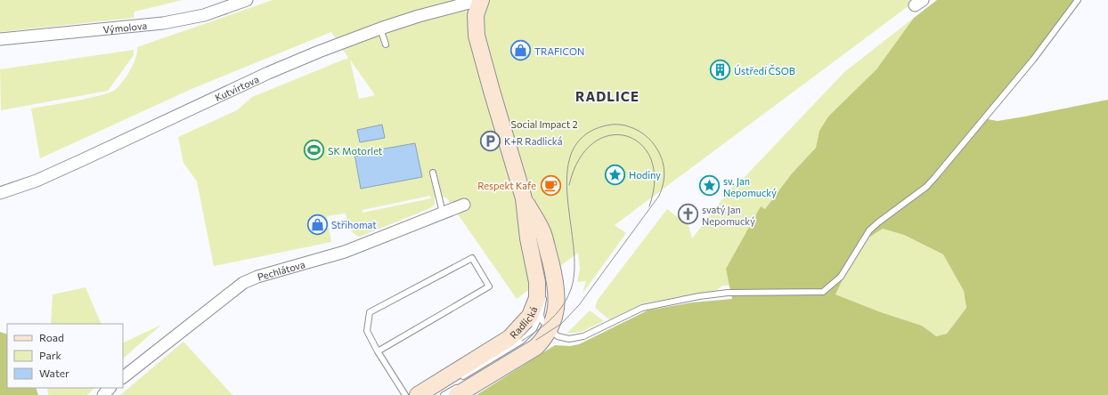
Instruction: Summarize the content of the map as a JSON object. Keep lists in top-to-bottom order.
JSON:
{
  "streets": {
    "main road": ["Radlická"],
    "street": ["Výmolova", "Kutvirtova", "Pechlátova"]
  },
  "crossings": [
    ["Kutvirtova", "Radlická"]
  ],
  "districts": ["RADLICE"],
  "parks": ["Social Impact 2"],
  "places": {
    "shop": ["TRAFICON", "Střihomat"],
    "building": ["Ústředí ČSOB"],
    "parking": ["K+R Radlická"],
    "sports": ["SK Motorlet"],
    "place": ["Hodiny", "sv. Jan Nepomucký"],
    "cafe": ["Respekt Kafe"],
    "church": ["svatý Jan Nepomucký"]
  },
  "legend": ["Road", "Park", "Water"]
}
